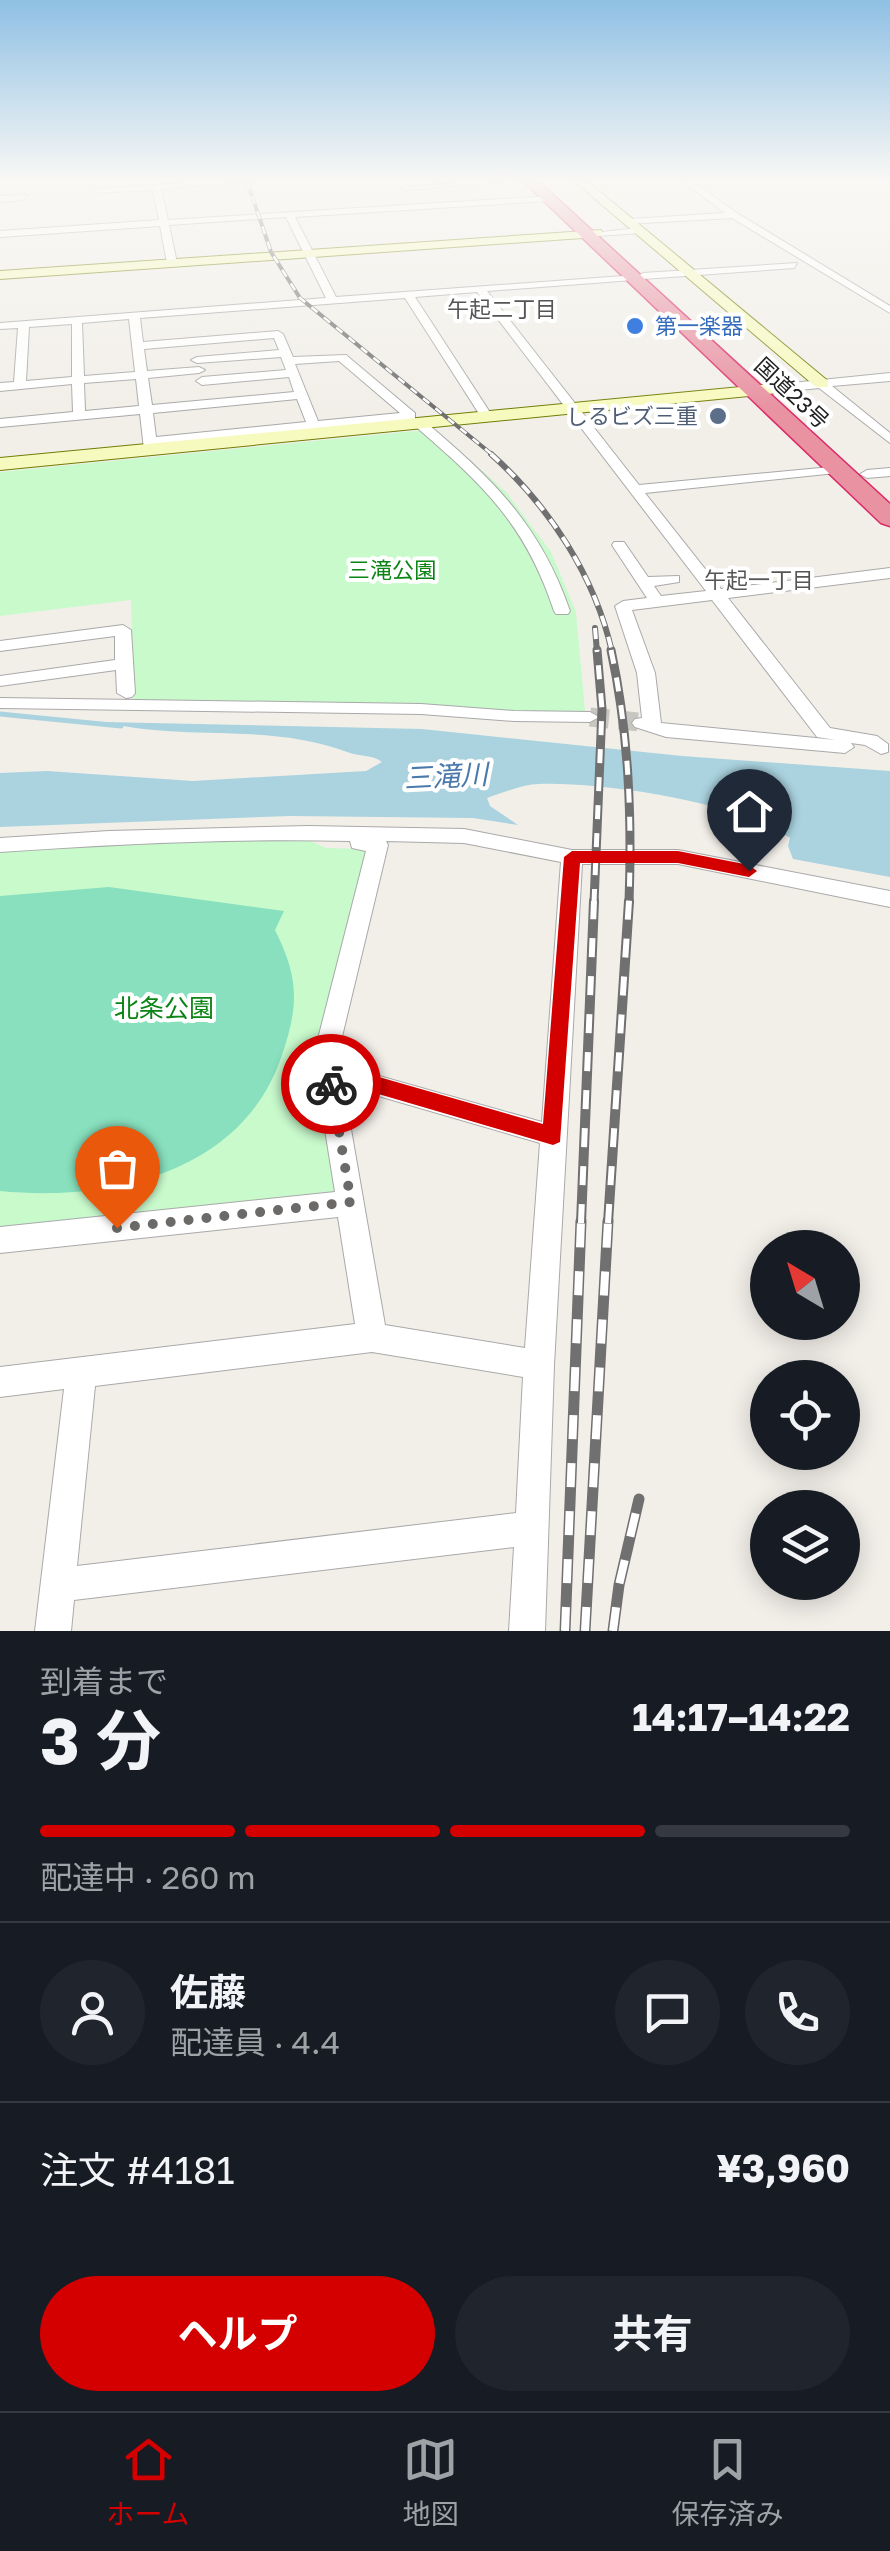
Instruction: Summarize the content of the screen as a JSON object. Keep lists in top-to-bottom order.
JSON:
{
  "streets": {
    "highway": ["国道23号"]
  },
  "districts": ["午起二丁目", "午起一丁目"],
  "water": ["三滝川"],
  "parks": ["三滝公園", "北条公園"],
  "places": ["第一楽器", "しるビズ三重"],
  "north": "top left",
  "page": {
    "heading": ["3 分", "到着まで", "14:17–14:22"],
    "panel": [
      "佐藤",
      "配達員 · 4.4",
      "注文 #4181",
      "¥3,960"
    ],
    "bar": "配達中 · 260 m",
    "buttons": ["ヘルプ", "共有"],
    "tabs": ["ホーム", "地図", "保存済み"]
  }
}
